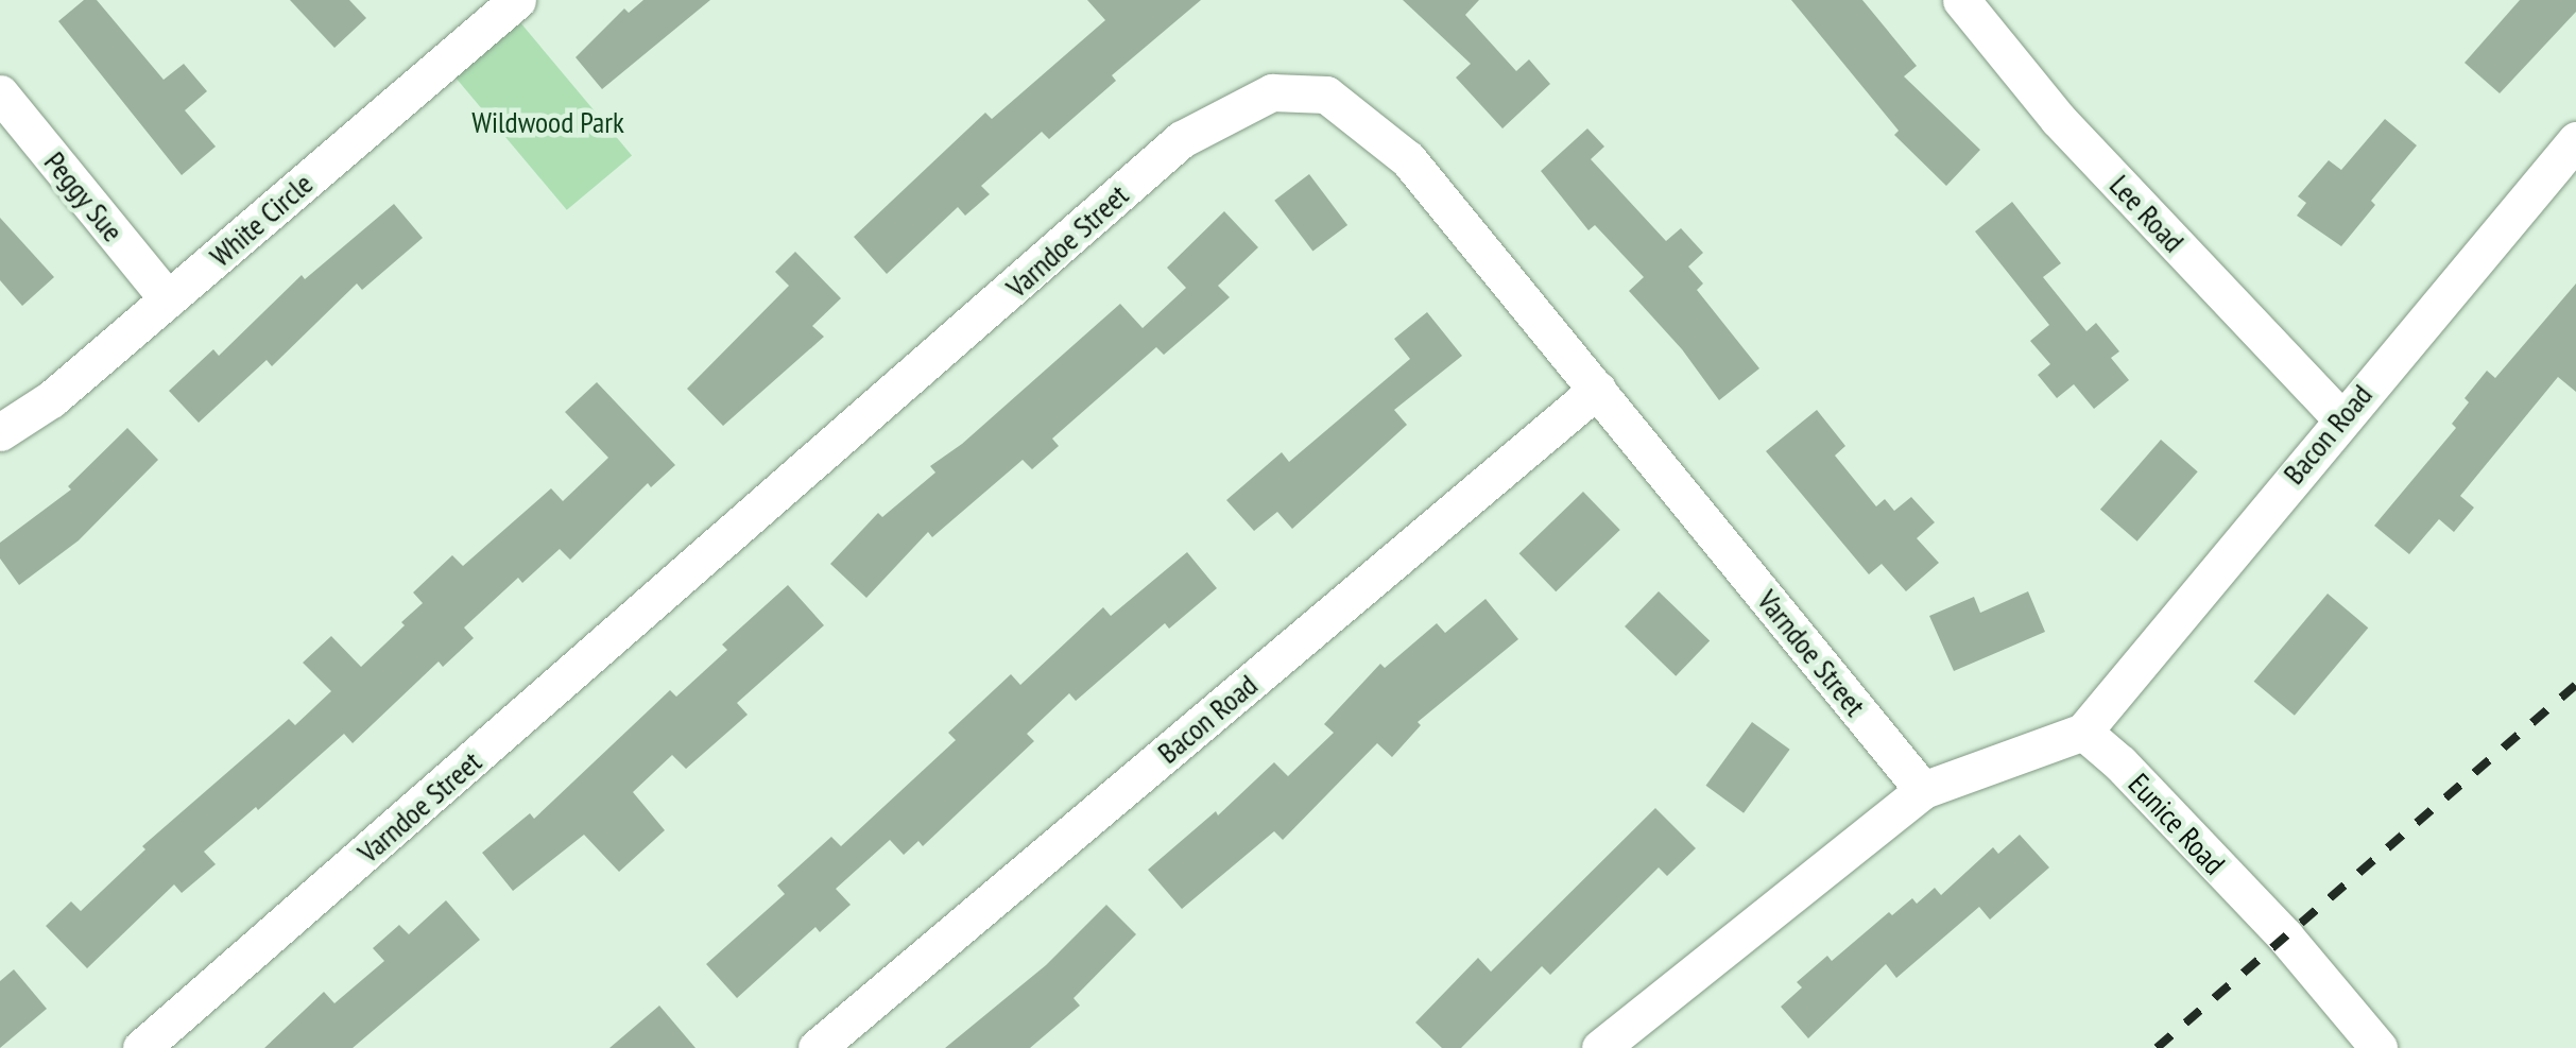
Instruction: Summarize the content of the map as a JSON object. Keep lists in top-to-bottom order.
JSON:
{
  "streets": {
    "street": [
      "Peggy Sue",
      "Lee Road",
      "White Circle",
      "Varndoe Street",
      "Bacon Road",
      "Eunice Road"
    ]
  },
  "crossings": [
    ["Peggy Sue", "White Circle"],
    ["Lee Road", "Bacon Road"],
    ["Varndoe Street", "Bacon Road"],
    ["Bacon Road", "Eunice Road"]
  ],
  "parks": ["Wildwood Park"]
}
